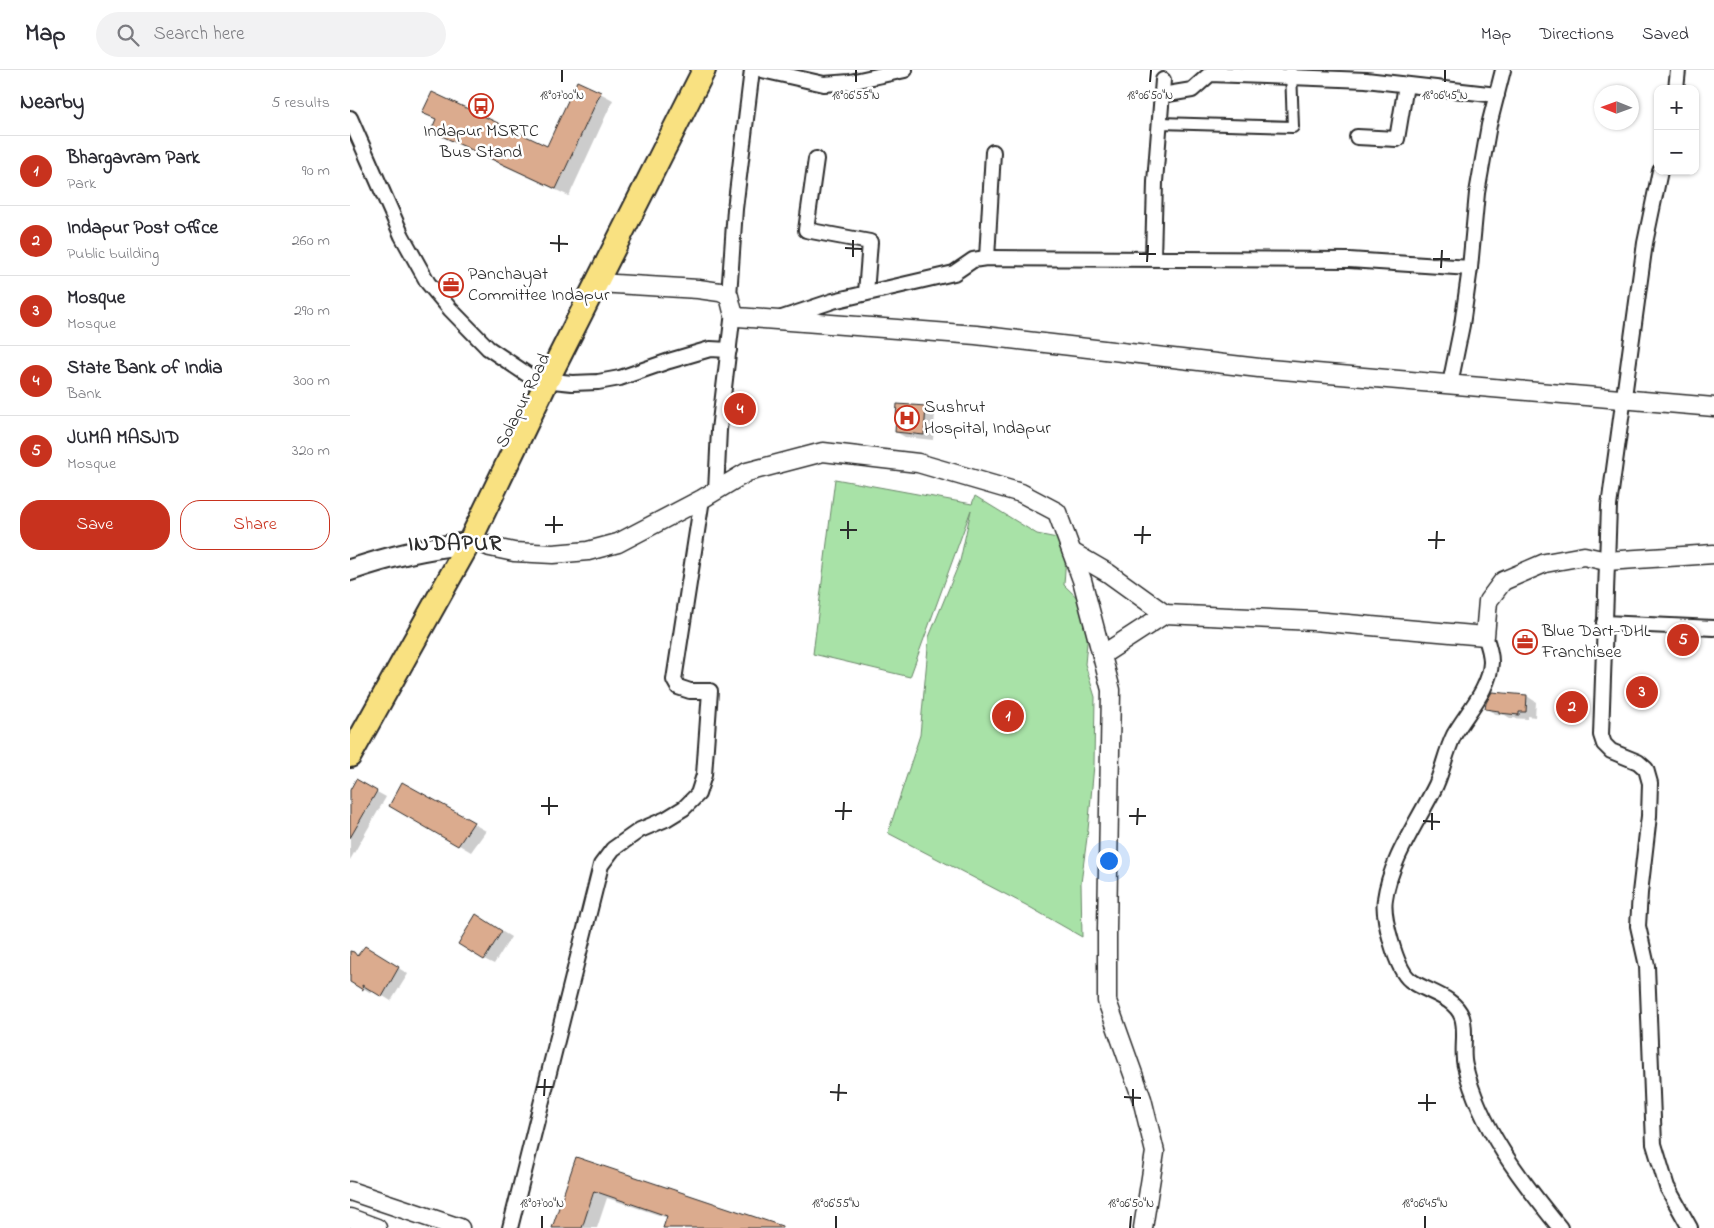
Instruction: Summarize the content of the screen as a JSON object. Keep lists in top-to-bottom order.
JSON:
{
  "streets": {
    "main road": ["Solapur Road"]
  },
  "districts": ["INDAPUR"],
  "places": {
    "bus stop": ["Indapur MSRTC Bus Stand"],
    "office": ["Panchayat Committee Indapur", "Blue Dart-DHL Franchisee"],
    "hospital": ["Sushrut Hospital, Indapur"]
  },
  "north": "left",
  "page": {
    "header": "Map",
    "search": "Search here",
    "nav": ["Map", "Directions", "Saved"],
    "heading": ["Nearby", "5 results"],
    "map_buttons": ["+", "−"],
    "list": [
      {
        "mark": "1",
        "name": "Bhargavram Park",
        "note": "Park",
        "value": "90 m"
      },
      {
        "mark": "2",
        "name": "Indapur Post Office",
        "note": "Public building",
        "value": "260 m"
      },
      {
        "mark": "3",
        "name": "Mosque",
        "note": "Mosque",
        "value": "290 m"
      },
      {
        "mark": "4",
        "name": "State Bank of India",
        "note": "Bank",
        "value": "300 m"
      },
      {
        "mark": "5",
        "name": "JUMA MASJID",
        "note": "Mosque",
        "value": "320 m"
      }
    ],
    "pins": [
      "4",
      "5",
      "3",
      "2",
      "1"
    ],
    "buttons": ["Save", "Share"]
  },
  "coordinates": [
    "18°07'00\"N",
    "18°06'55\"N",
    "18°06'50\"N",
    "18°06'45\"N"
  ]
}
